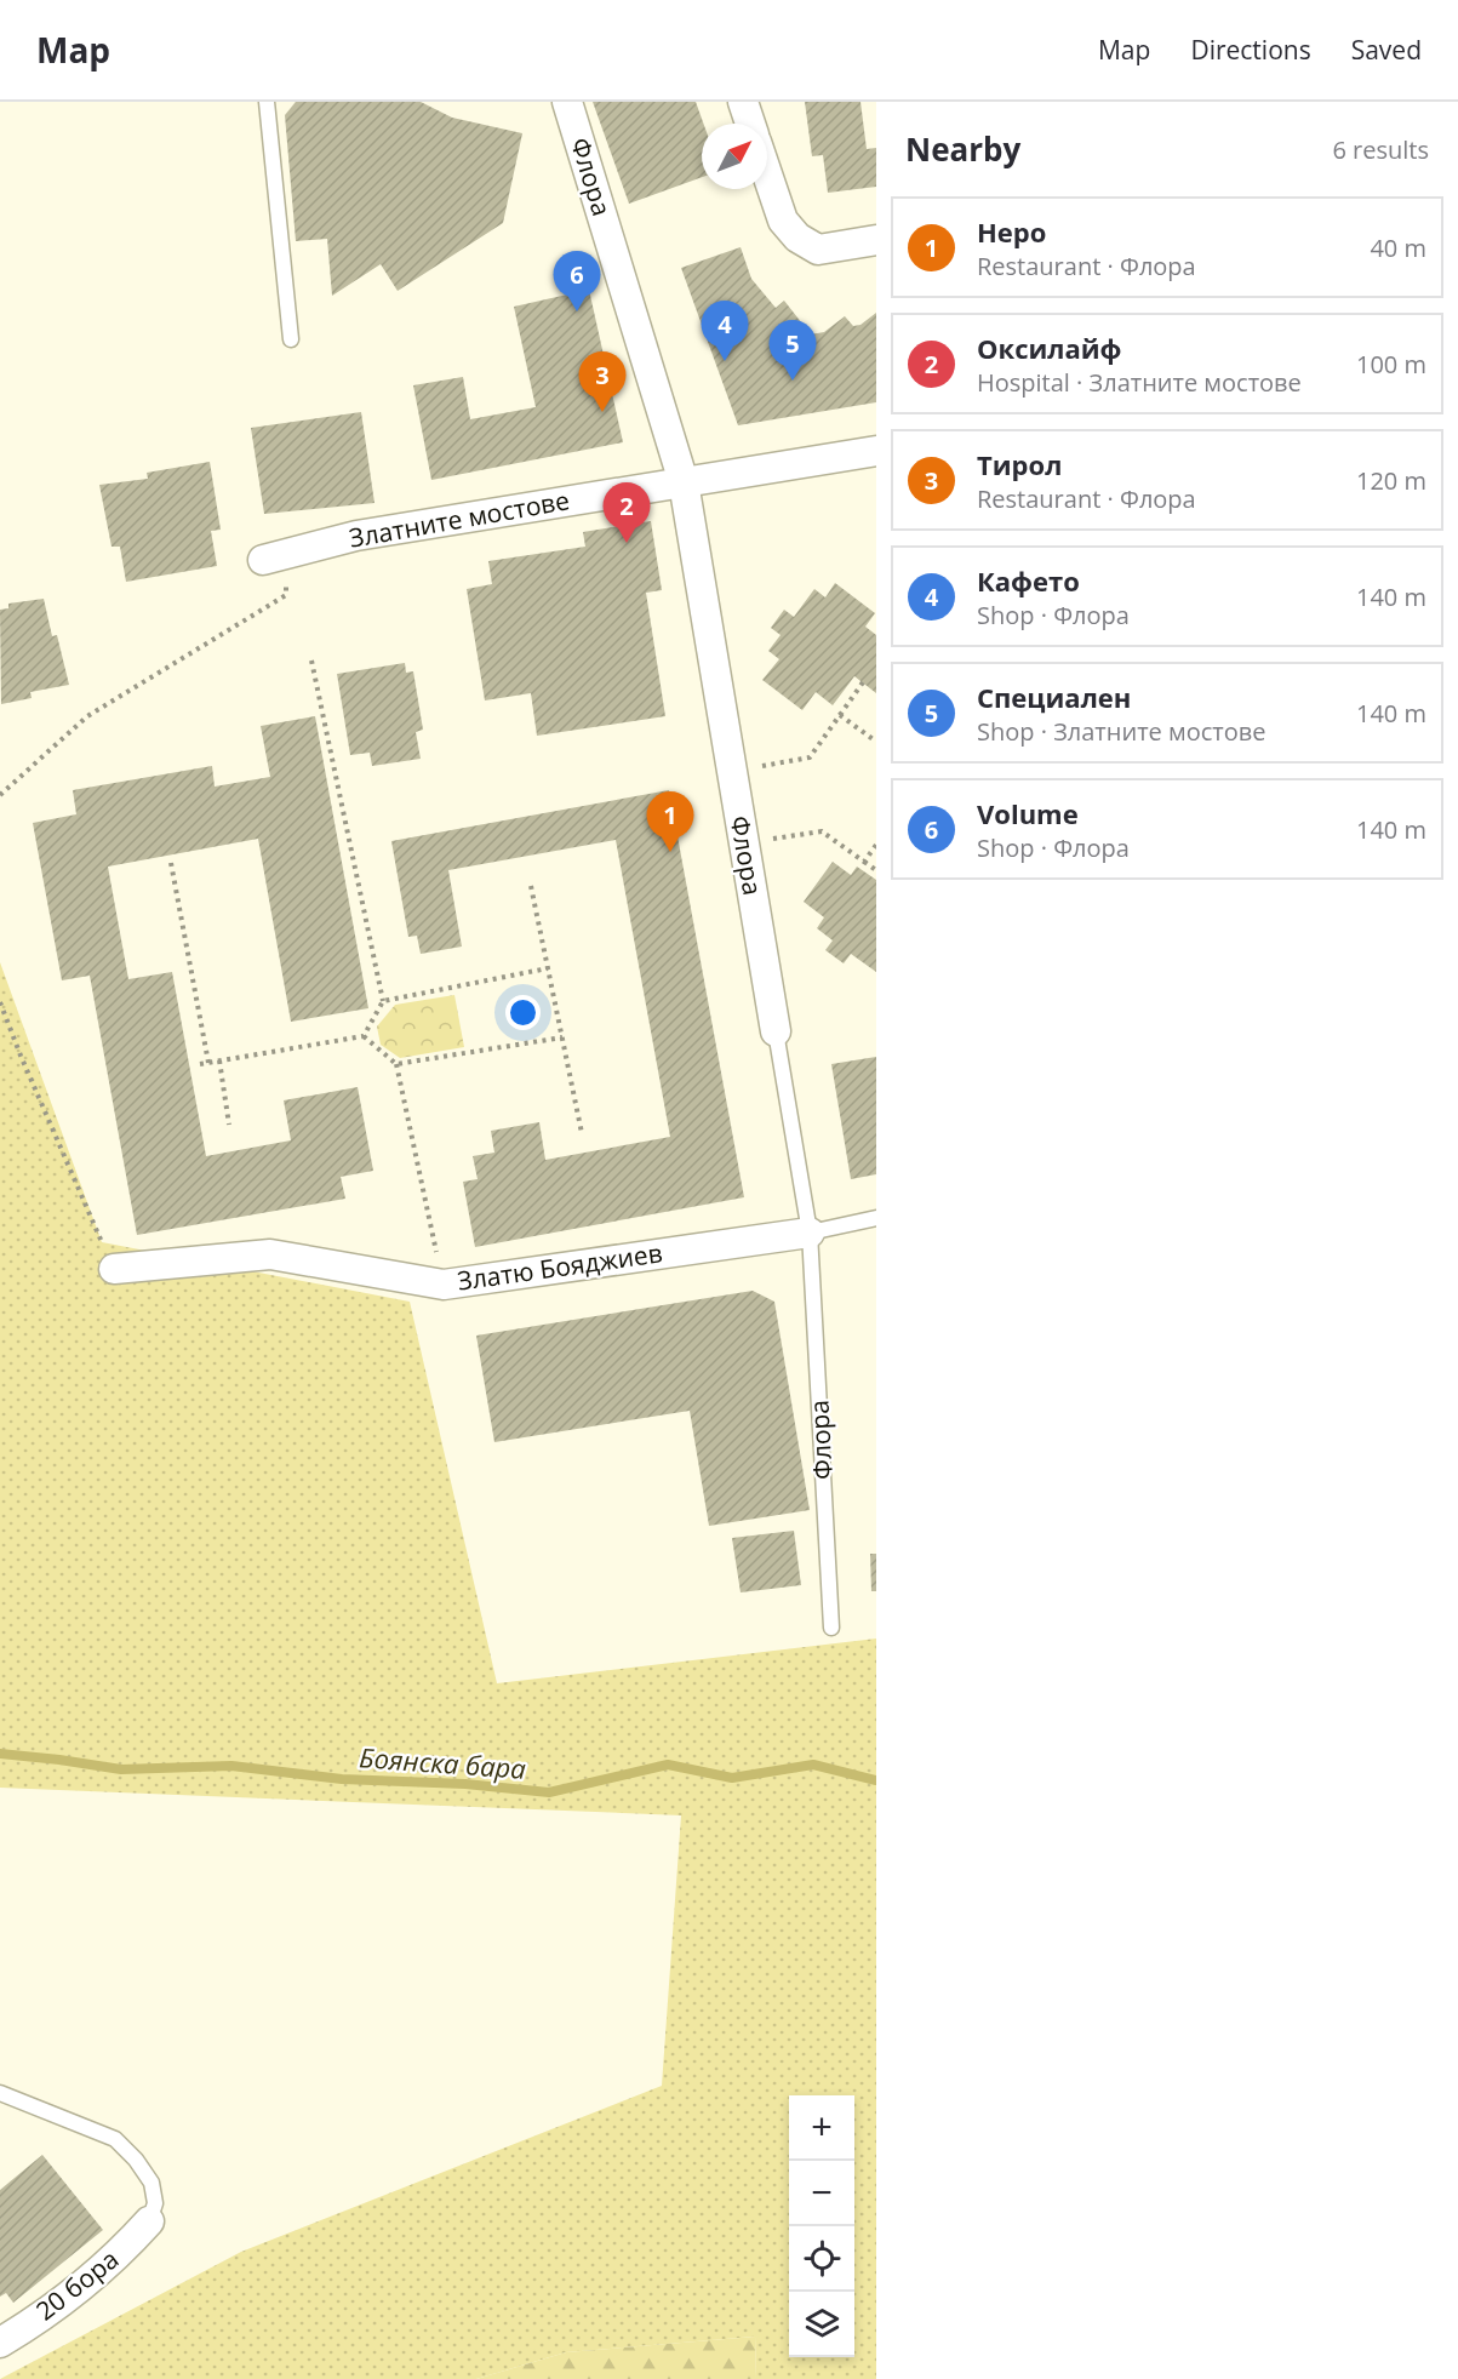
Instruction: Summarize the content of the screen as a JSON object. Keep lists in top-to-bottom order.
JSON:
{
  "streets": {
    "street": [
      "Флора",
      "Златните мостове",
      "Златю Бояджиев",
      "20 бора"
    ]
  },
  "crossings": [
    ["Флора", "Златните мостове"],
    ["Флора", "Златю Бояджиев"]
  ],
  "water": ["Боянска бара"],
  "north": "top right",
  "page": {
    "header": "Map",
    "nav": ["Map", "Directions", "Saved"],
    "heading": ["Nearby", "6 results"],
    "list": [
      {
        "mark": "1",
        "name": "Неро",
        "note": "Restaurant · Флора",
        "value": "40 m"
      },
      {
        "mark": "2",
        "name": "Оксилайф",
        "note": "Hospital · Златните мостове",
        "value": "100 m"
      },
      {
        "mark": "3",
        "name": "Тирол",
        "note": "Restaurant · Флора",
        "value": "120 m"
      },
      {
        "mark": "4",
        "name": "Кафето",
        "note": "Shop · Флора",
        "value": "140 m"
      },
      {
        "mark": "5",
        "name": "Специален",
        "note": "Shop · Златните мостове",
        "value": "140 m"
      },
      {
        "mark": "6",
        "name": "Volume",
        "note": "Shop · Флора",
        "value": "140 m"
      }
    ],
    "pins": [
      "6",
      "4",
      "5",
      "3",
      "2",
      "1"
    ],
    "map_buttons": ["+", "−"]
  }
}
